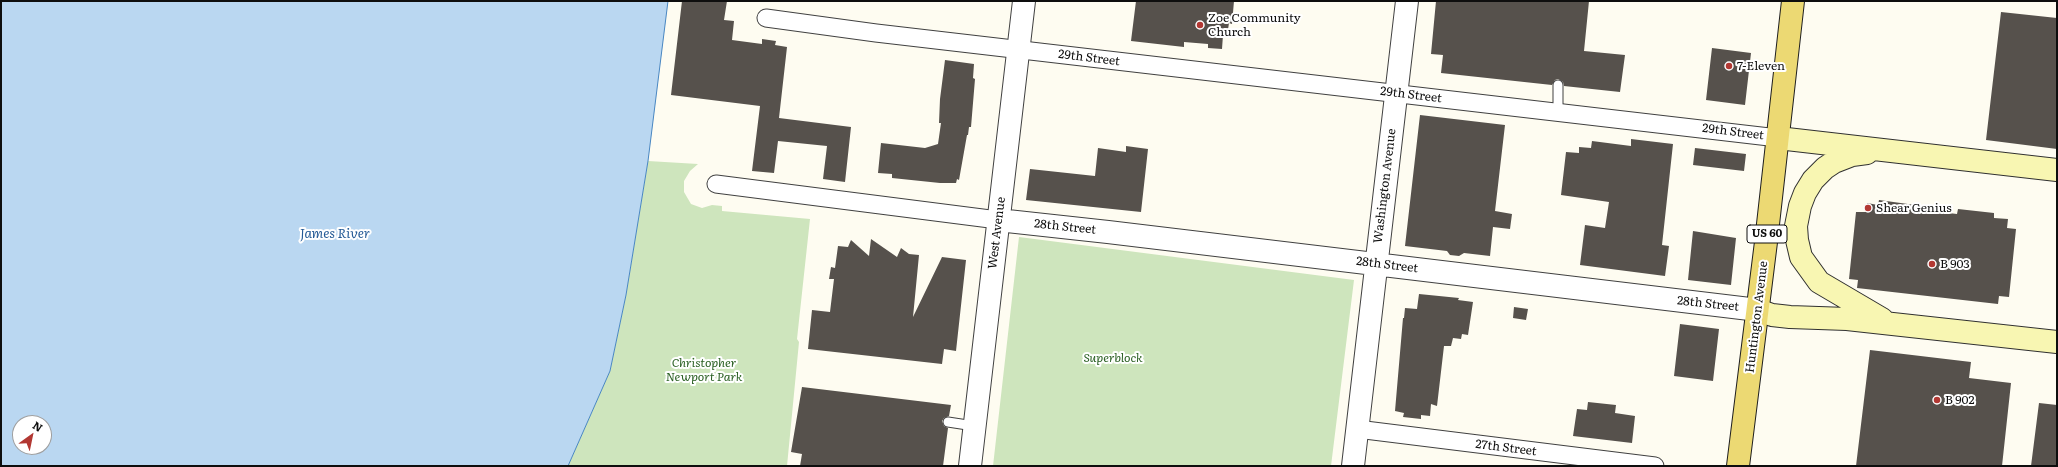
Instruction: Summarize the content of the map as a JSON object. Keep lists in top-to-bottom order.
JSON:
{
  "streets": {
    "main road": [
      "29th Street",
      "28th Street",
      "US 60",
      "Huntington Avenue"
    ],
    "street": ["Washington Avenue", "West Avenue", "27th Street"]
  },
  "crossings": [
    ["29th Street", "Washington Avenue"],
    ["29th Street", "West Avenue"],
    ["29th Street", "Huntington Avenue"],
    ["Washington Avenue", "28th Street"],
    ["Washington Avenue", "27th Street"],
    ["28th Street", "West Avenue"],
    ["28th Street", "Huntington Avenue"]
  ],
  "water": ["James River"],
  "parks": ["Superblock", "Christopher Newport Park"],
  "places": [
    "Zoe Community Church",
    "7-Eleven",
    "Shear Genius",
    "B 903",
    "B 902"
  ],
  "north": "top right"
}
